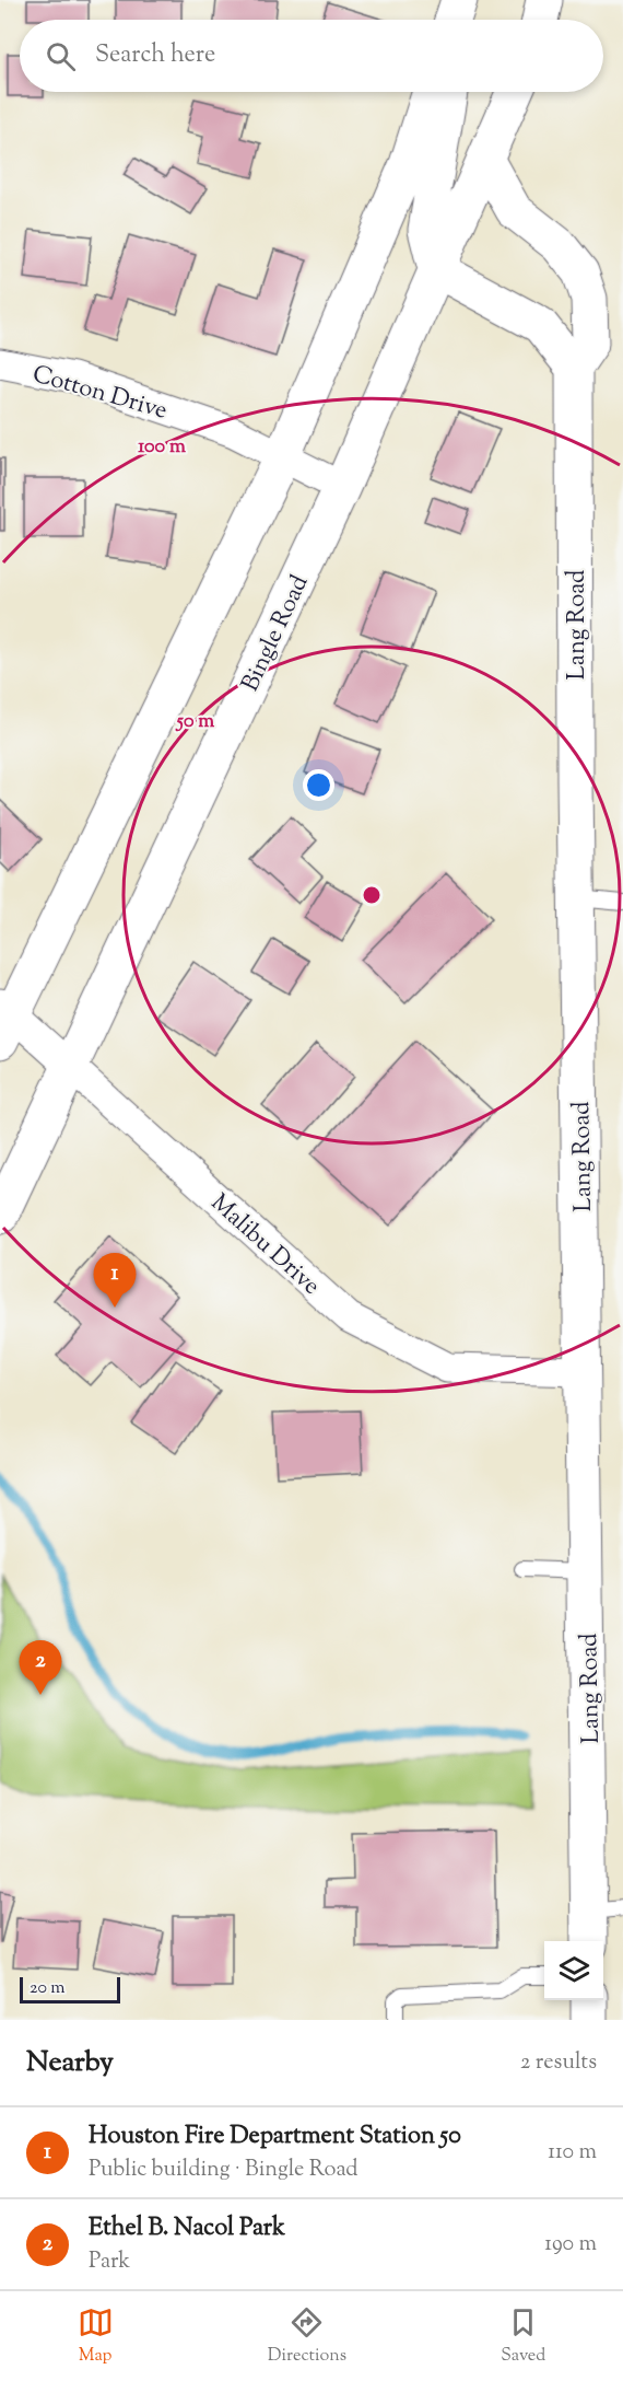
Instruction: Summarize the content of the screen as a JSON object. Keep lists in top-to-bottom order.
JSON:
{
  "streets": {
    "main road": ["Lang Road", "Bingle Road"],
    "street": ["Cotton Drive", "Malibu Drive"]
  },
  "crossings": [
    ["Cotton Drive", "Bingle Road"],
    ["Lang Road", "Malibu Drive"],
    ["Bingle Road", "Malibu Drive"]
  ],
  "scale_bar": "20 m",
  "page": {
    "search": "Search here",
    "pins": ["1", "2"],
    "scale": "20 m",
    "heading": ["Nearby", "2 results"],
    "list": [
      {
        "mark": "1",
        "name": "Houston Fire Department Station 50",
        "note": "Public building · Bingle Road",
        "value": "110 m"
      },
      {
        "mark": "2",
        "name": "Ethel B. Nacol Park",
        "note": "Park",
        "value": "190 m"
      }
    ],
    "nav": ["Map", "Directions", "Saved"]
  },
  "rings": ["100 m", "50 m"]
}
